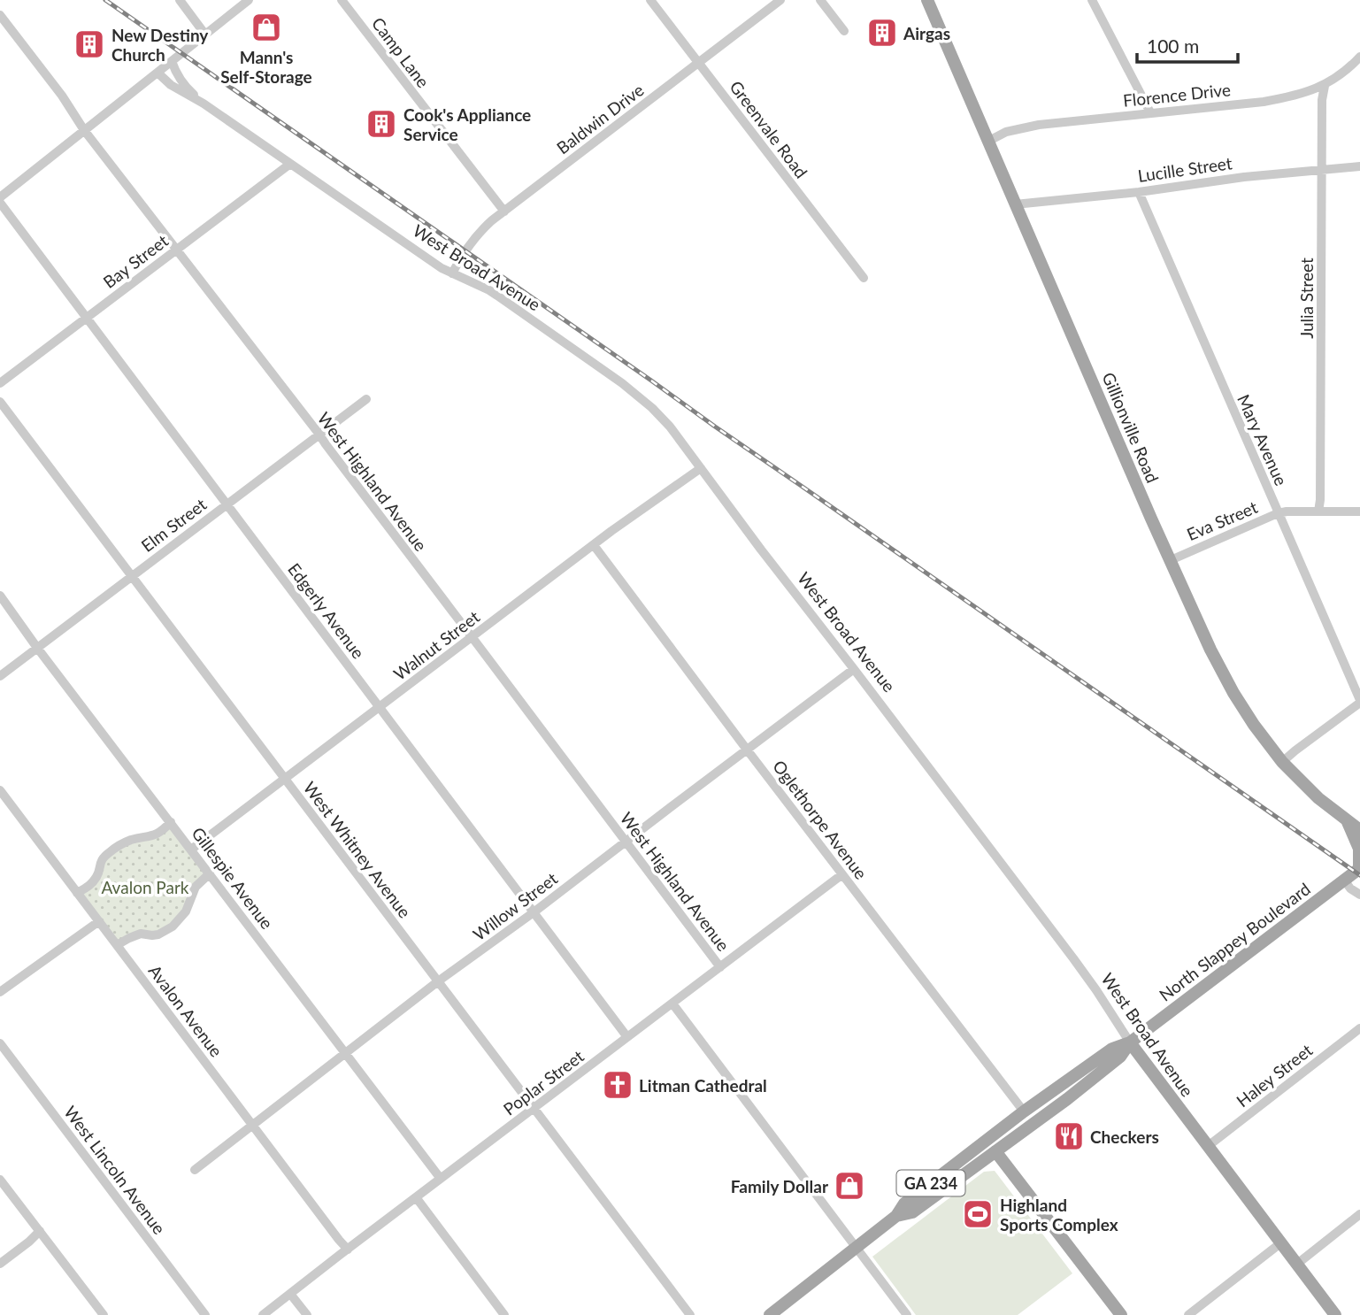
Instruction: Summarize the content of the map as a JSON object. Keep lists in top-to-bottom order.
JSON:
{
  "streets": {
    "main road": [
      "West Broad Avenue",
      "Gillionville Road",
      "North Slappey Boulevard",
      "GA 234"
    ],
    "street": [
      "Camp Lane",
      "Florence Drive",
      "Baldwin Drive",
      "Greenvale Road",
      "Lucille Street",
      "Bay Street",
      "Julia Street",
      "Mary Avenue",
      "West Highland Avenue",
      "Eva Street",
      "Elm Street",
      "Edgerly Avenue",
      "Walnut Street",
      "Oglethorpe Avenue",
      "West Whitney Avenue",
      "Gillespie Avenue",
      "Willow Street",
      "Avalon Avenue",
      "Haley Street",
      "Poplar Street",
      "West Lincoln Avenue"
    ]
  },
  "crossings": [
    ["Camp Lane", "Baldwin Drive"],
    ["Florence Drive", "Julia Street"],
    ["Florence Drive", "Gillionville Road"],
    ["Baldwin Drive", "Greenvale Road"],
    ["Baldwin Drive", "West Broad Avenue"],
    ["Lucille Street", "Julia Street"],
    ["Lucille Street", "Gillionville Road"],
    ["Lucille Street", "Mary Avenue"],
    ["Bay Street", "West Broad Avenue"],
    ["Bay Street", "West Highland Avenue"],
    ["Bay Street", "Edgerly Avenue"],
    ["West Broad Avenue", "Walnut Street"],
    ["West Broad Avenue", "Willow Street"],
    ["West Broad Avenue", "North Slappey Boulevard"],
    ["West Broad Avenue", "Haley Street"],
    ["Julia Street", "Eva Street"],
    ["Gillionville Road", "Eva Street"],
    ["Mary Avenue", "Eva Street"],
    ["West Highland Avenue", "Elm Street"],
    ["West Highland Avenue", "Walnut Street"],
    ["West Highland Avenue", "Willow Street"],
    ["West Highland Avenue", "Poplar Street"],
    ["Elm Street", "Edgerly Avenue"],
    ["Elm Street", "West Whitney Avenue"],
    ["Elm Street", "Gillespie Avenue"],
    ["Edgerly Avenue", "Walnut Street"],
    ["Edgerly Avenue", "Willow Street"],
    ["Edgerly Avenue", "Poplar Street"],
    ["Walnut Street", "Oglethorpe Avenue"],
    ["Walnut Street", "West Whitney Avenue"],
    ["Walnut Street", "Gillespie Avenue"],
    ["Oglethorpe Avenue", "Willow Street"],
    ["Oglethorpe Avenue", "North Slappey Boulevard"],
    ["Oglethorpe Avenue", "Poplar Street"],
    ["West Whitney Avenue", "Willow Street"],
    ["West Whitney Avenue", "Poplar Street"],
    ["Gillespie Avenue", "Willow Street"],
    ["Gillespie Avenue", "Poplar Street"],
    ["Willow Street", "Avalon Avenue"],
    ["North Slappey Boulevard", "GA 234"],
    ["Avalon Avenue", "Poplar Street"]
  ],
  "parks": ["Avalon Park"],
  "places": {
    "shop": ["Mann's Self-Storage", "Family Dollar"],
    "building": ["Airgas", "New Destiny Church", "Cook's Appliance Service"],
    "church": ["Litman Cathedral"],
    "restaurant": ["Checkers"],
    "sports": ["Highland Sports Complex"]
  },
  "scale_bar": "100 m"
}
